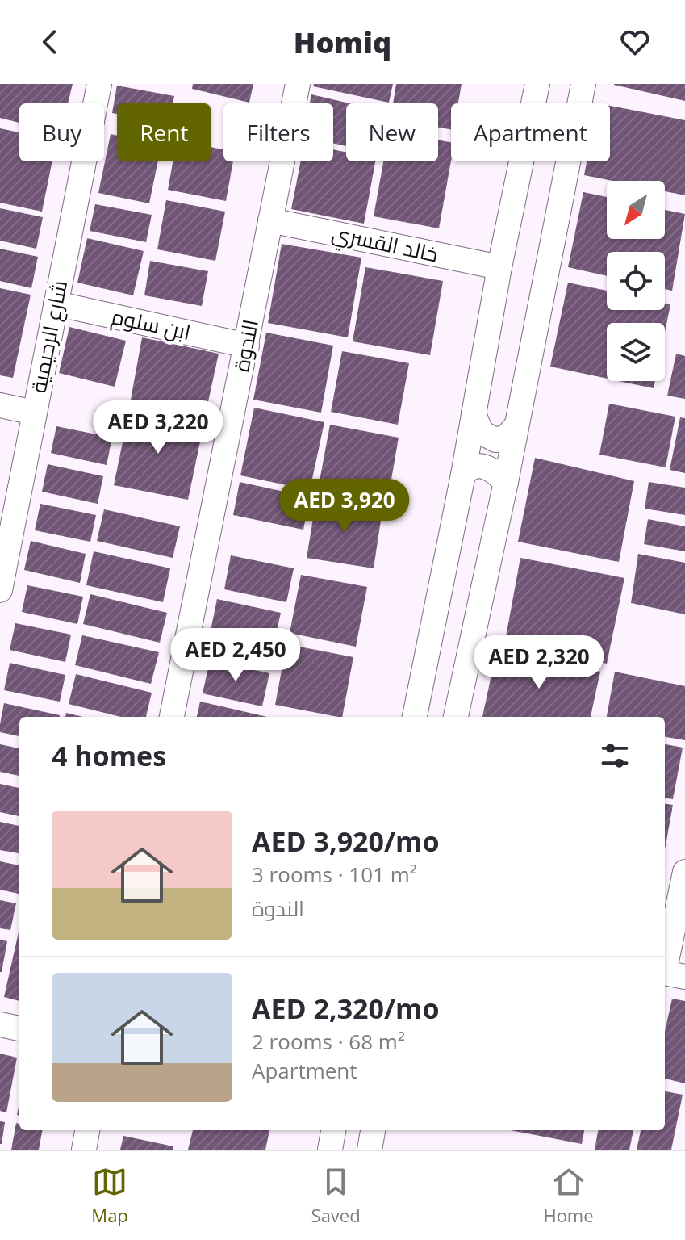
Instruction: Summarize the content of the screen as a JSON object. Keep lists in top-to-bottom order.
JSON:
{
  "streets": {
    "street": [
      "خالد القسري",
      "ابن سلوم",
      "شارع الرحيمية",
      "الندوة"
    ]
  },
  "crossings": [
    ["خالد القسري", "الندوة"],
    ["ابن سلوم", "شارع الرحيمية"],
    ["ابن سلوم", "الندوة"]
  ],
  "north": "bottom left",
  "page": {
    "header": "Homiq",
    "chip": [
      "Buy",
      "Rent",
      "Filters",
      "New",
      "Apartment"
    ],
    "price": [
      "AED 3,220",
      "AED 3,920",
      "AED 2,450",
      "AED 2,320"
    ],
    "heading": "4 homes",
    "list": [
      {
        "name": "AED 3,920/mo",
        "note": "3 rooms · 101 m² · الندوة"
      },
      {
        "name": "AED 2,320/mo",
        "note": "2 rooms · 68 m² · Apartment"
      }
    ],
    "tabs": ["Map", "Saved", "Home"]
  }
}
